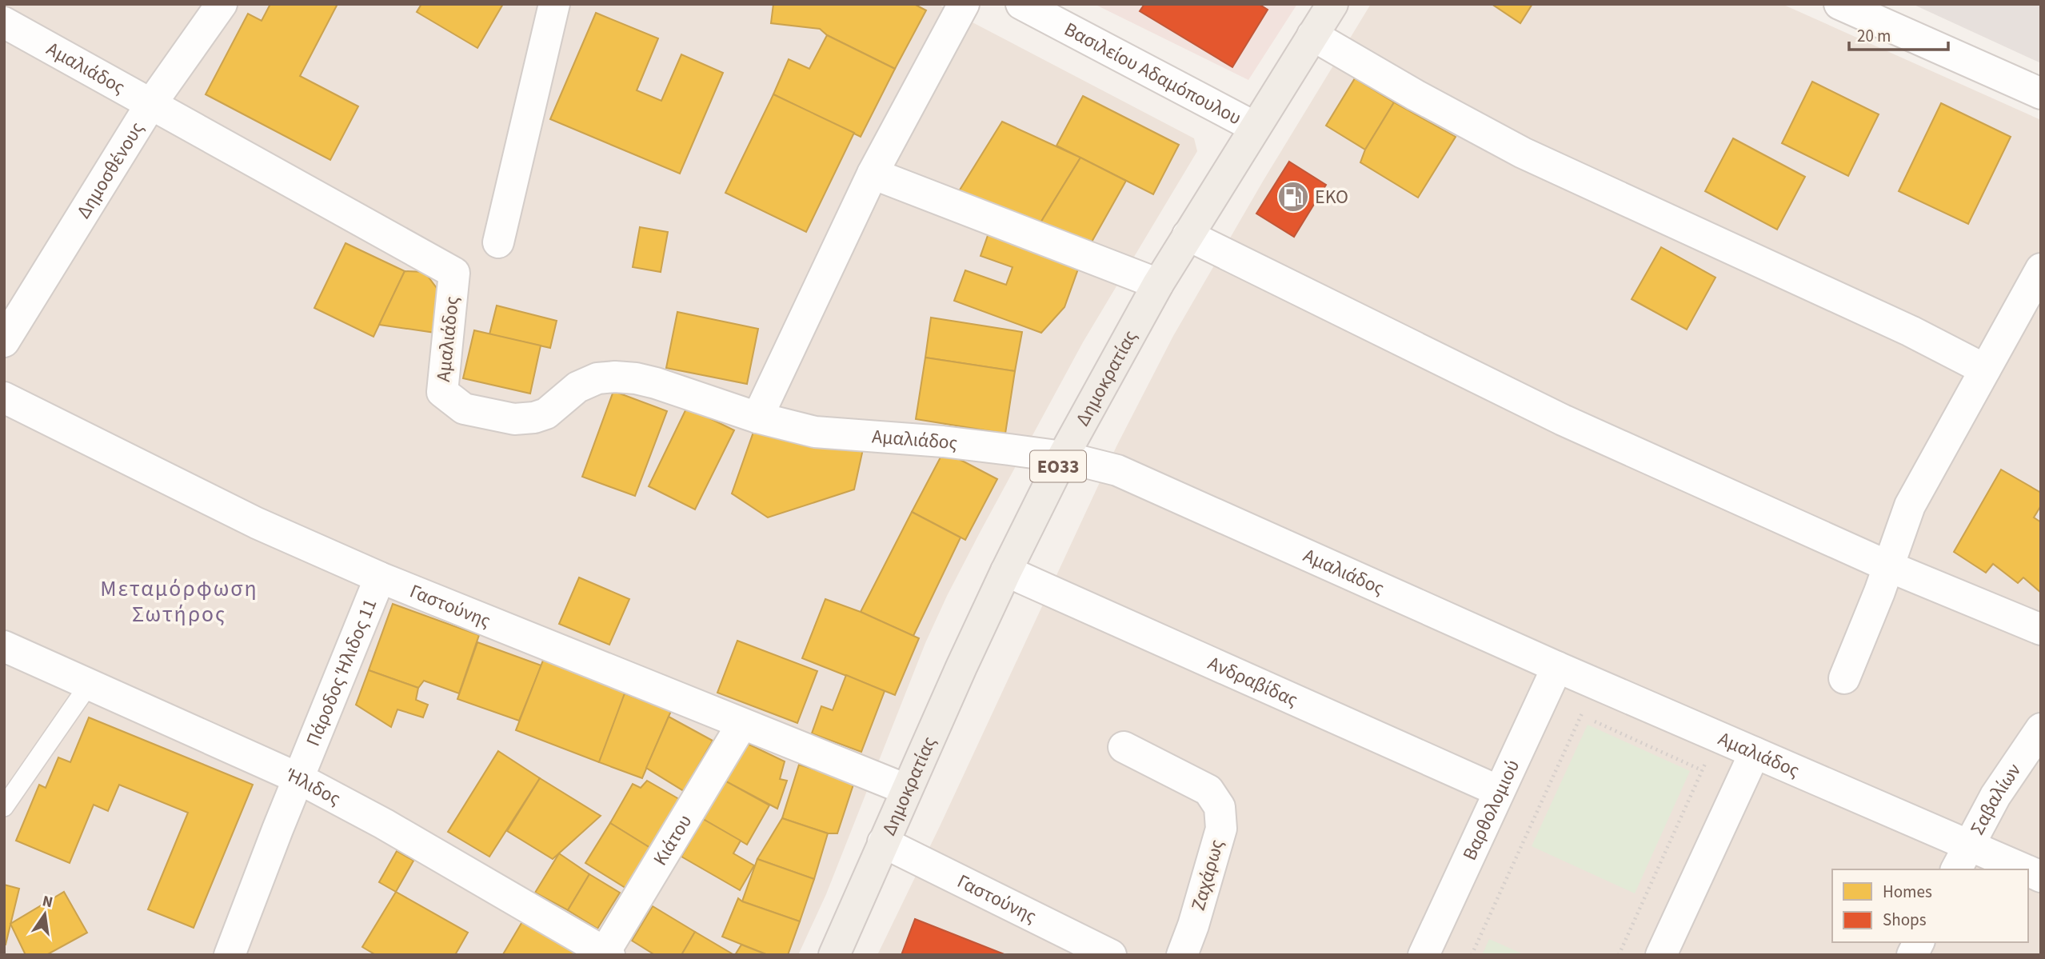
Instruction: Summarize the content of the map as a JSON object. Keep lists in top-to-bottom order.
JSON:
{
  "streets": {
    "main road": ["Δημοκρατίας", "ΕΟ33"],
    "street": [
      "Αμαλιάδος",
      "Βασιλείου Αδαμόπουλου",
      "Δημοσθένους",
      "Γαστούνης",
      "Πάροδος Ήλιδος 11",
      "Ανδραβίδας",
      "Ήλιδος",
      "Σαβαλίων",
      "Βαρθολομιού",
      "Κιάτου",
      "Ζαχάρως"
    ]
  },
  "crossings": [
    ["Αμαλιάδος", "Δημοσθένους"],
    ["Αμαλιάδος", "Δημοκρατίας"],
    ["Αμαλιάδος", "Σαβαλίων"],
    ["Αμαλιάδος", "Βαρθολομιού"],
    ["Βασιλείου Αδαμόπουλου", "Δημοκρατίας"],
    ["Δημοκρατίας", "Γαστούνης"],
    ["Δημοκρατίας", "Ανδραβίδας"],
    ["Γαστούνης", "Πάροδος Ήλιδος 11"],
    ["Γαστούνης", "Κιάτου"],
    ["Πάροδος Ήλιδος 11", "Ήλιδος"],
    ["Ανδραβίδας", "Βαρθολομιού"],
    ["Ήλιδος", "Κιάτου"]
  ],
  "districts": ["Μεταμόρφωση Σωτήρος"],
  "places": {
    "fuel station": ["EKO"]
  },
  "legend": ["Homes", "Shops"],
  "scale_bar": "20 m",
  "north": "top"
}
